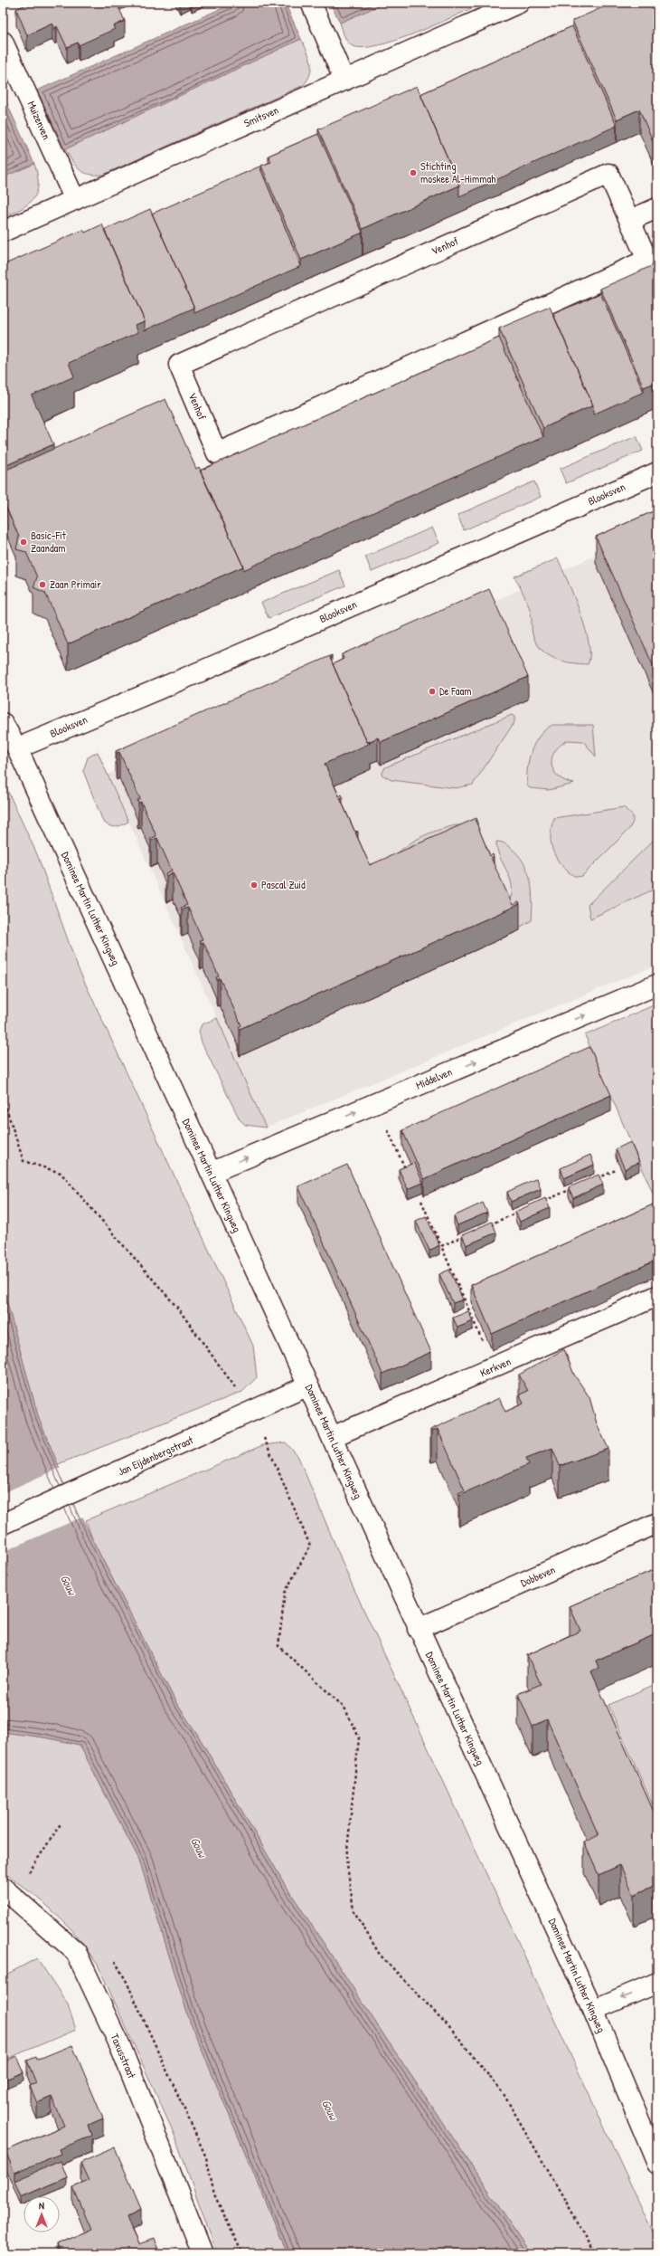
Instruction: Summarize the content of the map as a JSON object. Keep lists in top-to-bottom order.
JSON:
{
  "streets": {
    "street": [
      "Smitsven",
      "Muizenven",
      "Venhof",
      "Blooksven",
      "Dominee Martin Luther Kingweg",
      "Middelven",
      "Kerkven",
      "Jan Eijdenbergstraat",
      "Dobbeven",
      "Taxusstraat"
    ]
  },
  "crossings": [
    ["Smitsven", "Muizenven"],
    ["Blooksven", "Dominee Martin Luther Kingweg"],
    ["Dominee Martin Luther Kingweg", "Middelven"],
    ["Dominee Martin Luther Kingweg", "Kerkven"],
    ["Dominee Martin Luther Kingweg", "Jan Eijdenbergstraat"],
    ["Dominee Martin Luther Kingweg", "Dobbeven"]
  ],
  "one_way": ["Middelven"],
  "water": ["Gouw"],
  "places": [
    "Stichting moskee Al-Himmah",
    "Basic-Fit Zaandam",
    "Zaan Primair",
    "De Faam",
    "Pascal Zuid"
  ],
  "north": "top"
}
